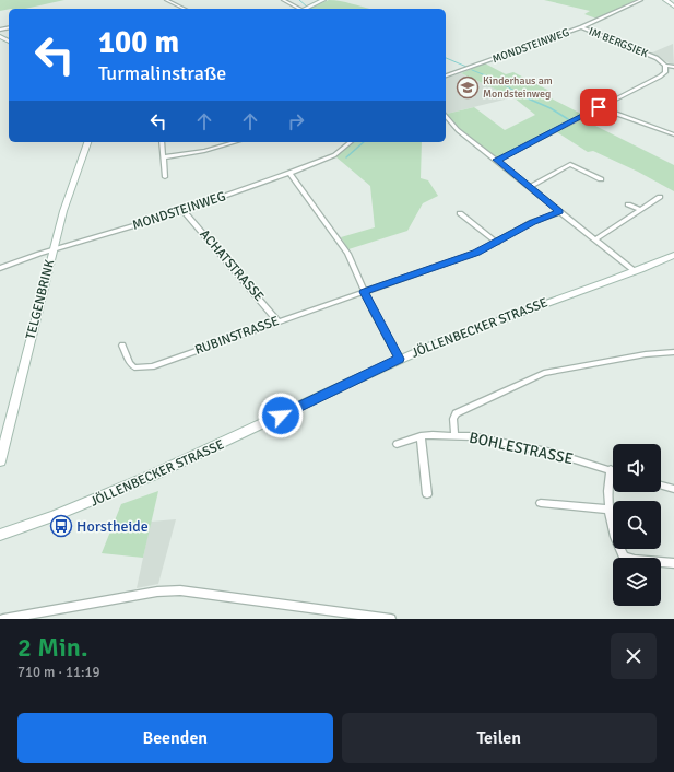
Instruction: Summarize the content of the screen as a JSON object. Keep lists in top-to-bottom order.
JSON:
{
  "streets": {
    "main road": ["TELGENBRINK", "JÖLLENBECKER STRASSE"],
    "street": [
      "IM BERGSIEK",
      "MONDSTEINWEG",
      "ACHATSTRASSE",
      "RUBINSTRASSE",
      "BOHLESTRASSE"
    ]
  },
  "crossings": [
    ["IM BERGSIEK", "MONDSTEINWEG"],
    ["MONDSTEINWEG", "ACHATSTRASSE"],
    ["MONDSTEINWEG", "TELGENBRINK"],
    ["ACHATSTRASSE", "RUBINSTRASSE"]
  ],
  "places": {
    "school or university": ["Kinderhaus am Mondsteinweg"],
    "bus stop": ["Horstheide"]
  },
  "page": {
    "turn": ["100 m", "Turmalinstraße"],
    "heading": ["2 Min.", "710 m · 11:19"],
    "buttons": ["Beenden", "Teilen"]
  }
}
